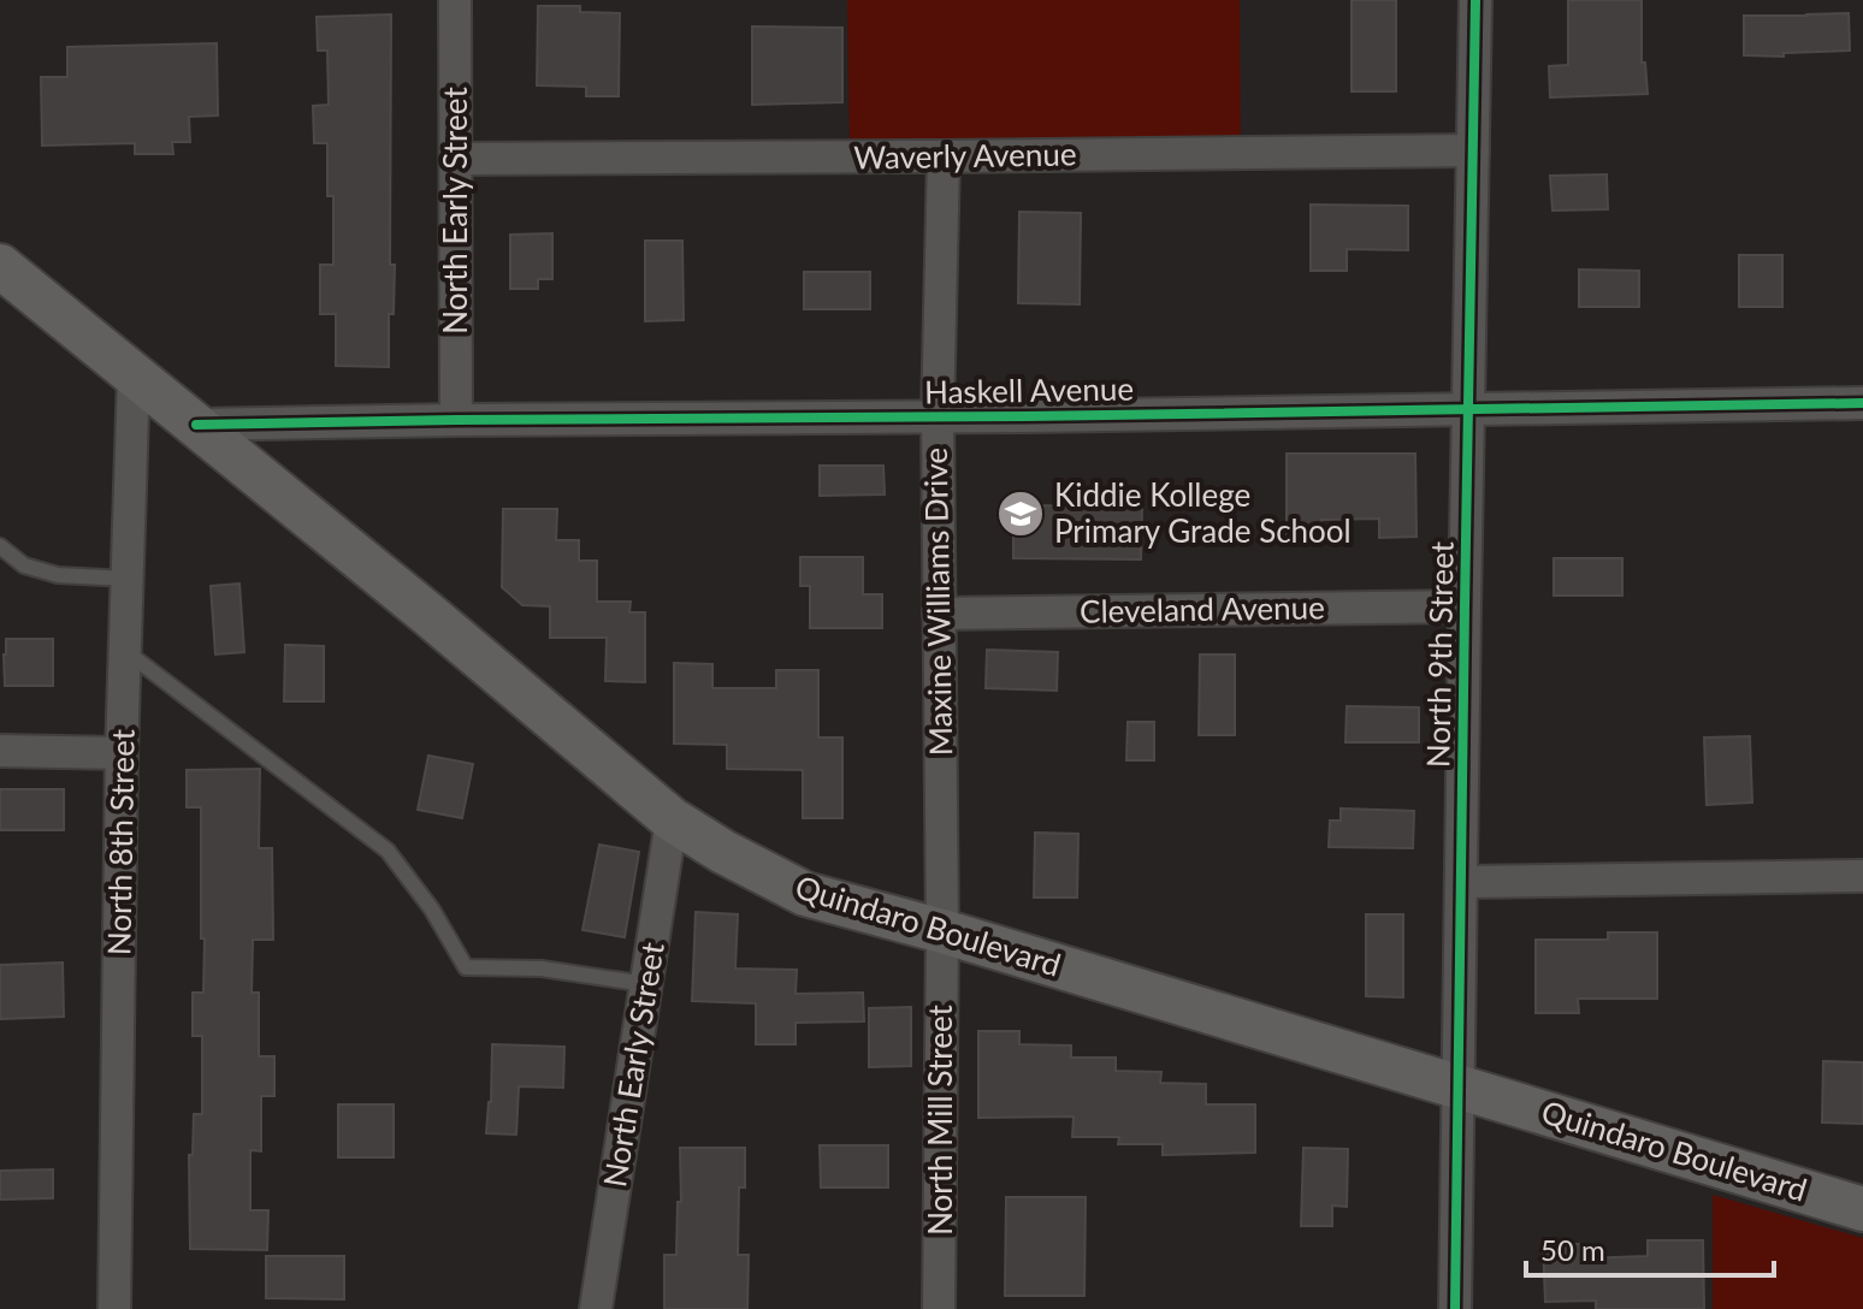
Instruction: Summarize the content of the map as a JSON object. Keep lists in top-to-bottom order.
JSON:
{
  "streets": {
    "main road": ["Quindaro Boulevard"],
    "street": [
      "Waverly Avenue",
      "North Early Street",
      "Haskell Avenue",
      "Maxine Williams Drive",
      "Cleveland Avenue",
      "North 9th Street",
      "North 8th Street",
      "North Mill Street"
    ]
  },
  "crossings": [
    ["Waverly Avenue", "North Early Street"],
    ["Waverly Avenue", "Maxine Williams Drive"],
    ["Waverly Avenue", "North 9th Street"],
    ["North Early Street", "Haskell Avenue"],
    ["North Early Street", "Quindaro Boulevard"],
    ["Haskell Avenue", "Maxine Williams Drive"],
    ["Haskell Avenue", "North 9th Street"],
    ["Haskell Avenue", "Quindaro Boulevard"],
    ["Maxine Williams Drive", "Cleveland Avenue"],
    ["Maxine Williams Drive", "Quindaro Boulevard"],
    ["Maxine Williams Drive", "North Mill Street"],
    ["Cleveland Avenue", "North 9th Street"],
    ["North 9th Street", "Quindaro Boulevard"],
    ["North 8th Street", "Quindaro Boulevard"],
    ["Quindaro Boulevard", "North Mill Street"]
  ],
  "places": {
    "school or university": ["Kiddie Kollege Primary Grade School"]
  },
  "scale_bar": "50 m"
}
